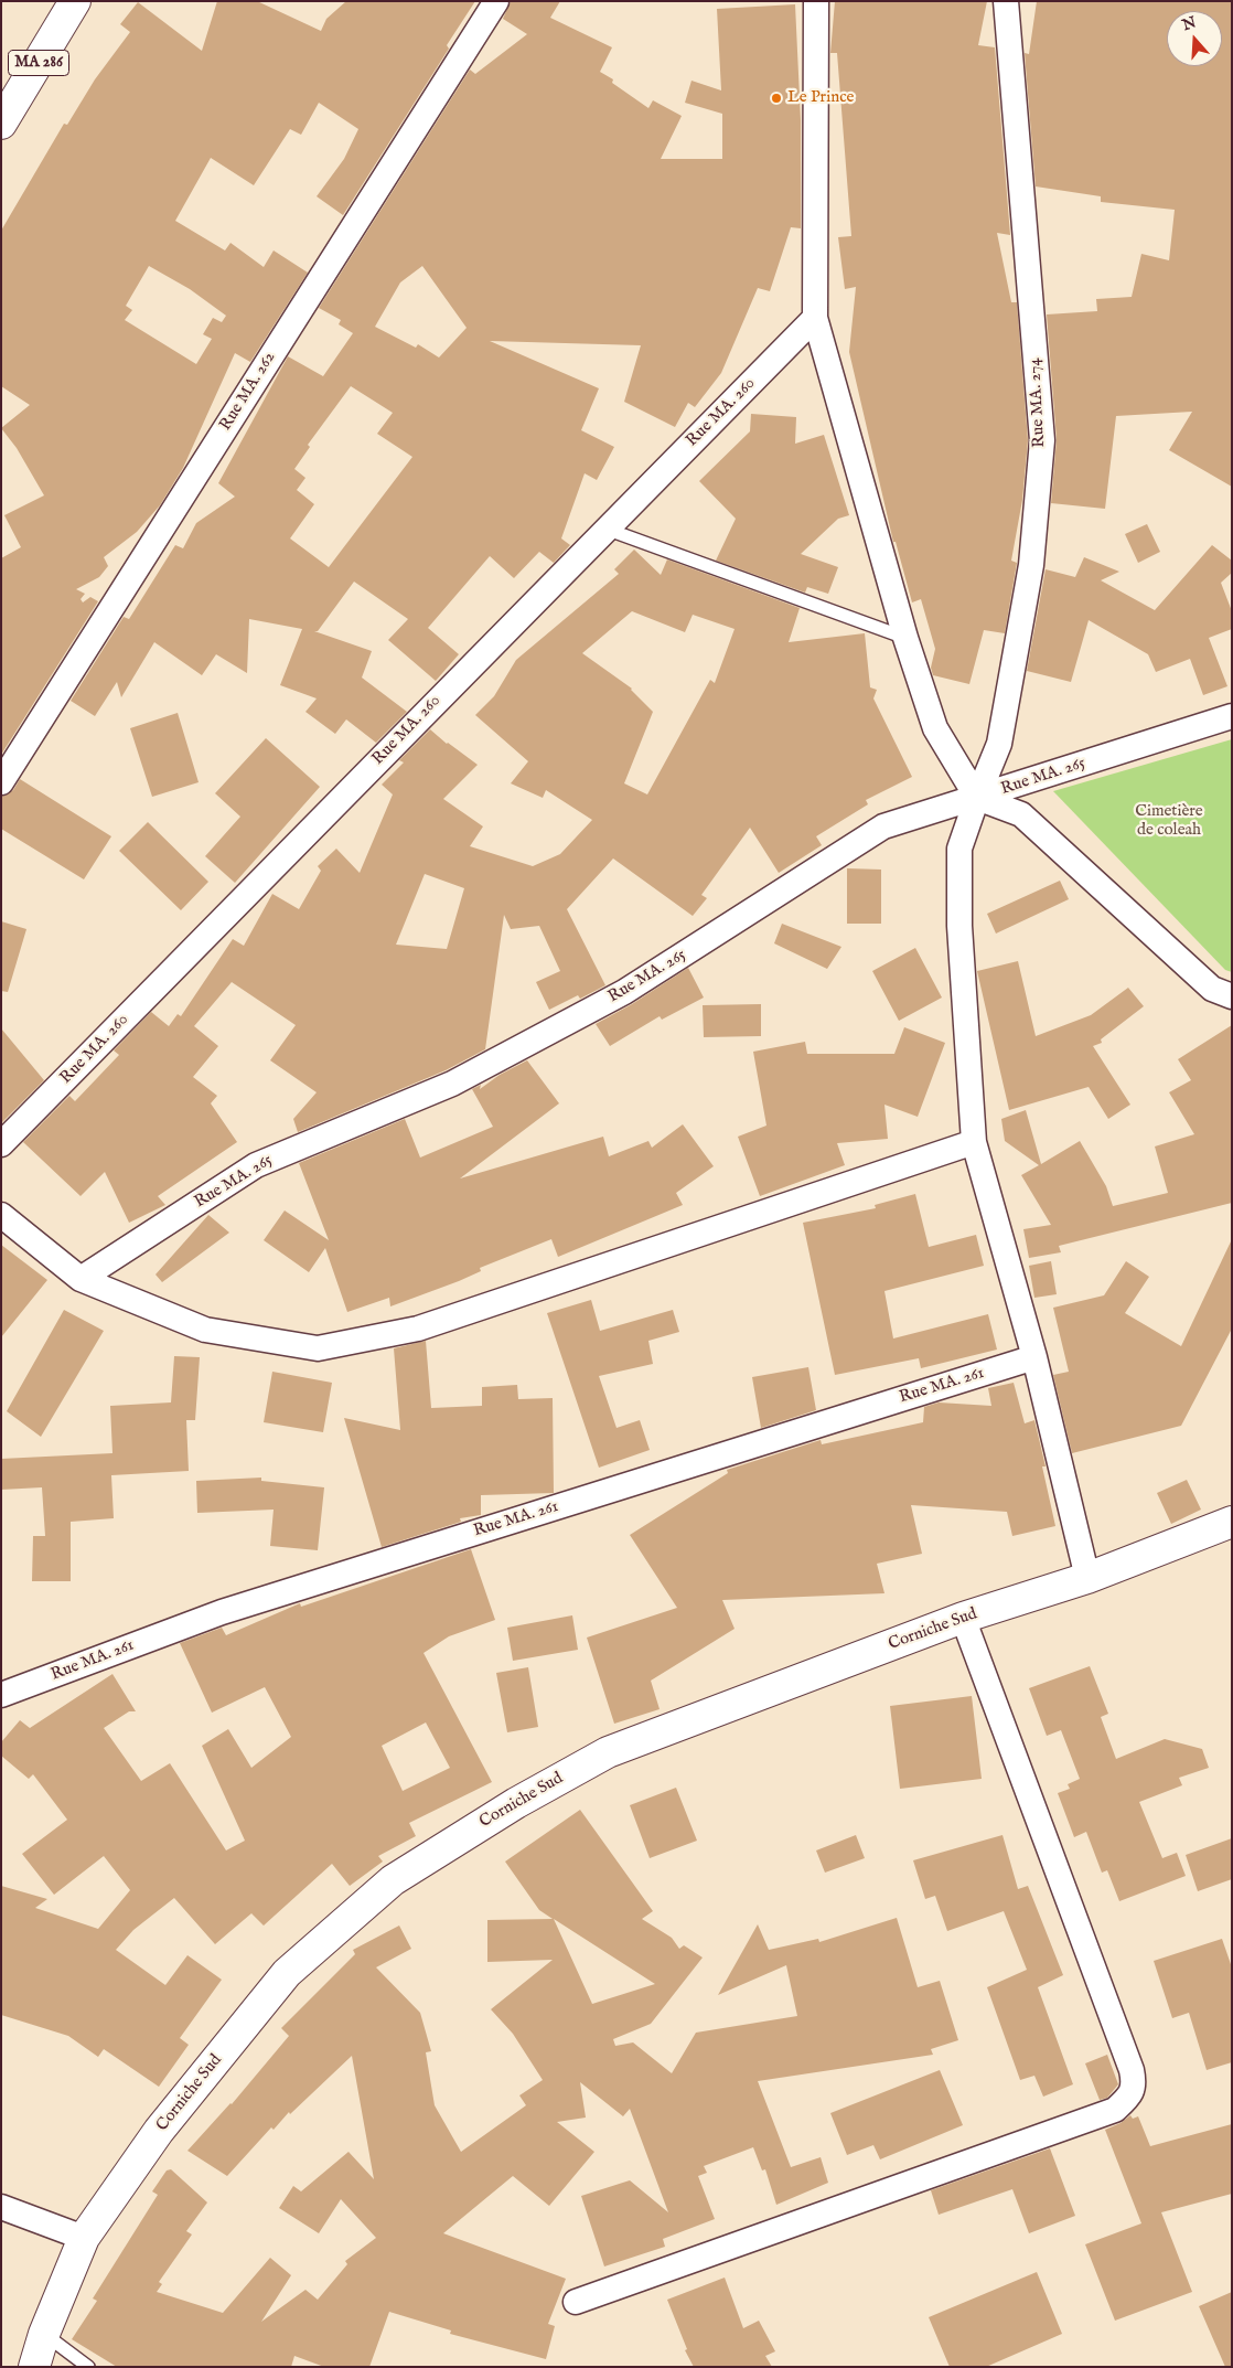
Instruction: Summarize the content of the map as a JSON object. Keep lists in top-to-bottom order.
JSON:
{
  "streets": {
    "main road": ["MA 286", "Corniche Sud"],
    "street": [
      "Rue MA. 262",
      "Rue MA. 274",
      "Rue MA. 260",
      "Rue MA. 265",
      "Rue MA. 261"
    ]
  },
  "crossings": [
    ["Rue MA. 274", "Rue MA. 265"],
    ["Rue MA. 274", "Rue MA. 261"],
    ["Rue MA. 274", "Corniche Sud"]
  ],
  "parks": ["Cimetière de coleah"],
  "places": ["Le Prince"],
  "north": "top"
}
